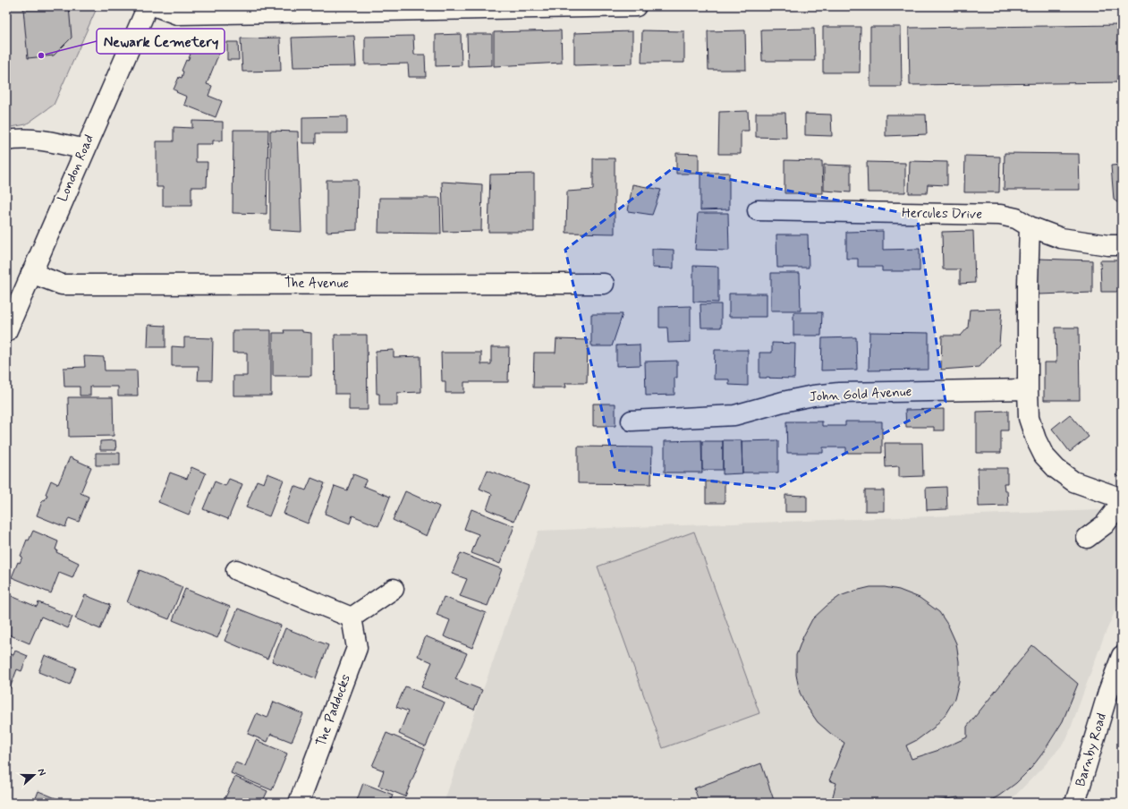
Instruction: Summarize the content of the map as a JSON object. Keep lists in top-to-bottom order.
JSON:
{
  "streets": {
    "street": [
      "London Road",
      "Hercules Drive",
      "The Avenue",
      "John Gold Avenue",
      "The Paddocks",
      "Barnby Road"
    ]
  },
  "crossings": [
    ["London Road", "The Avenue"]
  ],
  "places": ["Newark Cemetery"],
  "north": "right"
}
